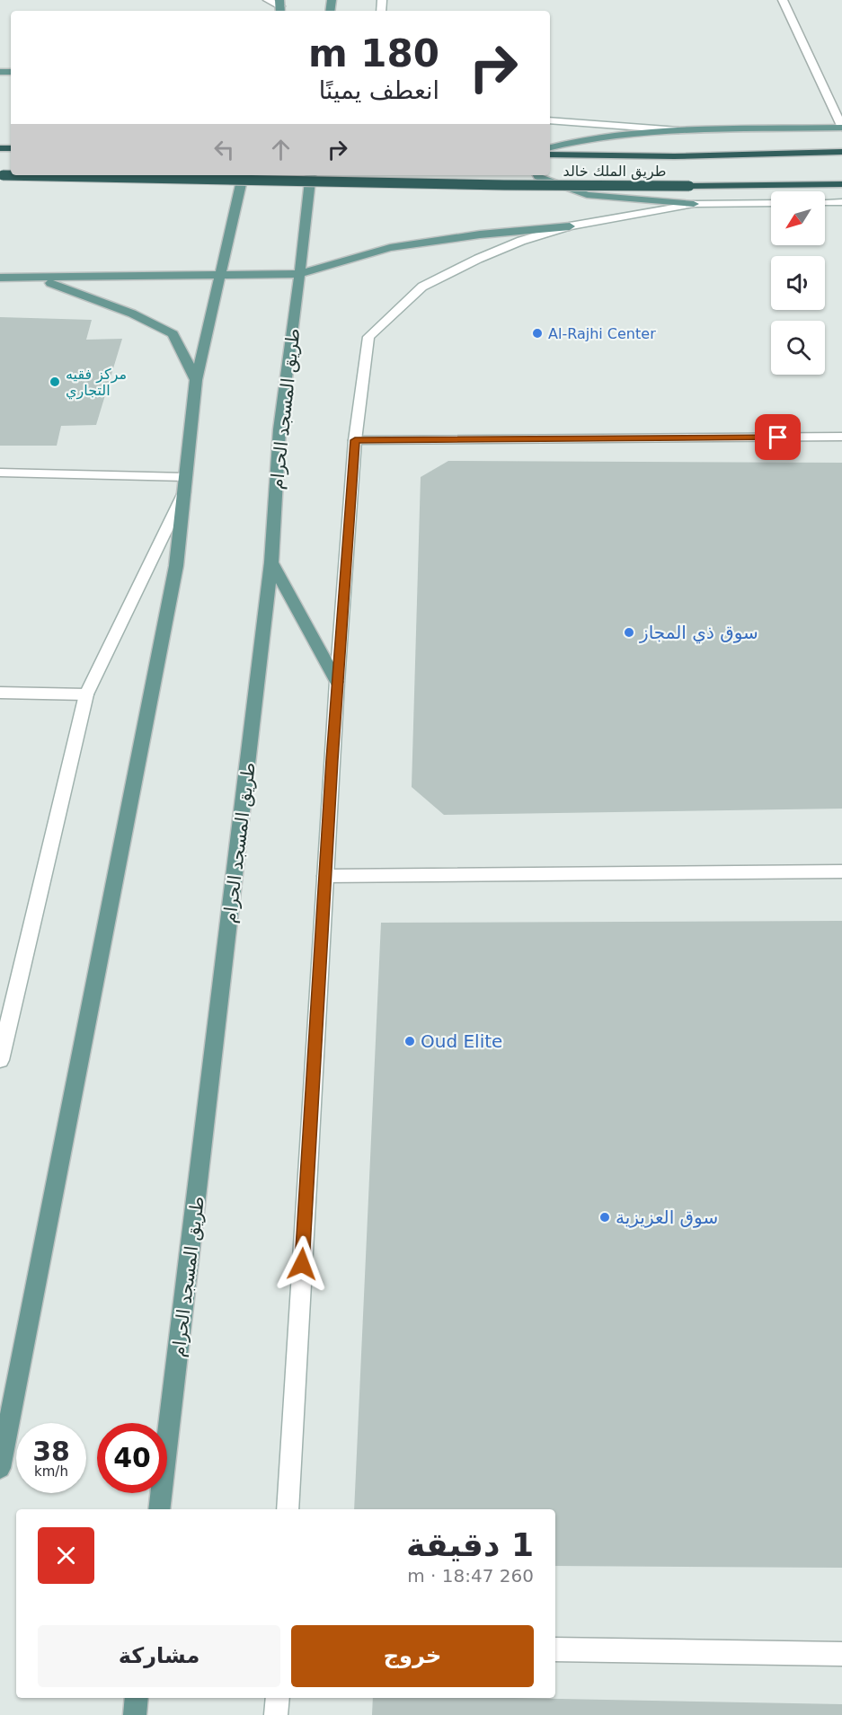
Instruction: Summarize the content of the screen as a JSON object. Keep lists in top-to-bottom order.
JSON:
{
  "streets": {
    "highway": ["طريق الملك خالد"],
    "main road": ["طريق المسجد الحرام"]
  },
  "places": [
    "Al-Rajhi Center",
    "مركز فقيه التجاري",
    "سوق ذي المجاز",
    "Oud Elite",
    "سوق العزيزية"
  ],
  "north": "bottom left",
  "page": {
    "turn": ["180 m", "انعطف يمينًا"],
    "speed": "38 km/h",
    "limit": "40",
    "heading": ["1 دقيقة", "260 m · 18:47"],
    "buttons": ["خروج", "مشاركة"]
  }
}
